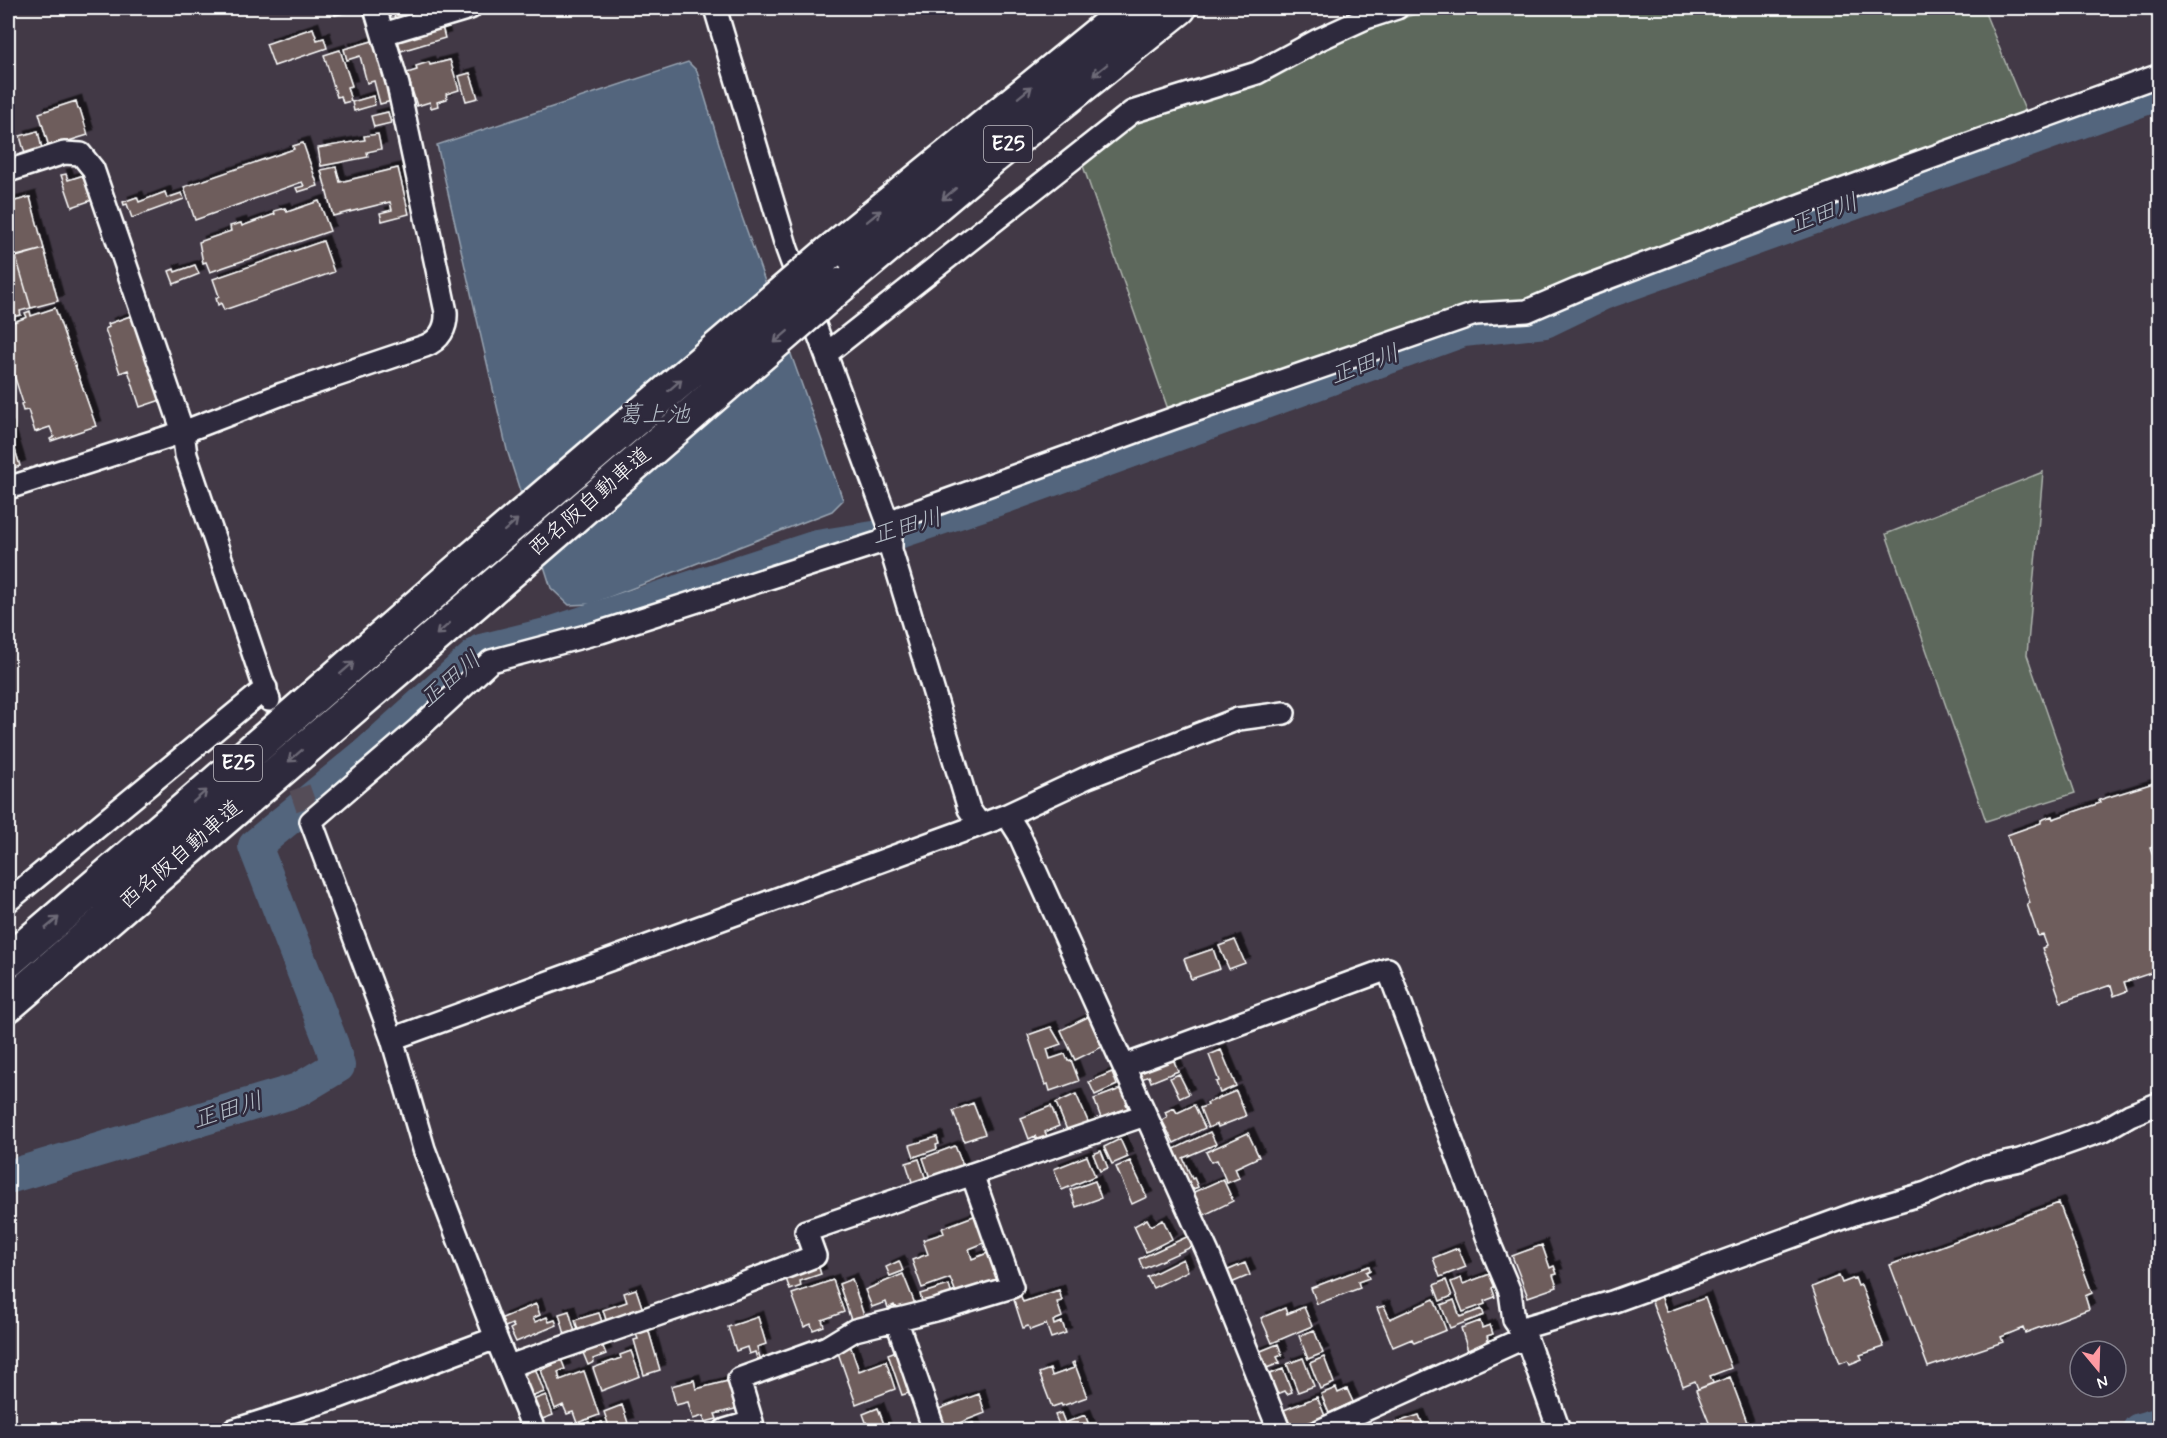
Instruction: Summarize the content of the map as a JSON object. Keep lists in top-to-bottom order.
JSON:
{
  "streets": {
    "highway": ["E25", "西名阪自動車道"]
  },
  "water": ["正田川", "葛上池"],
  "north": "bottom"
}
